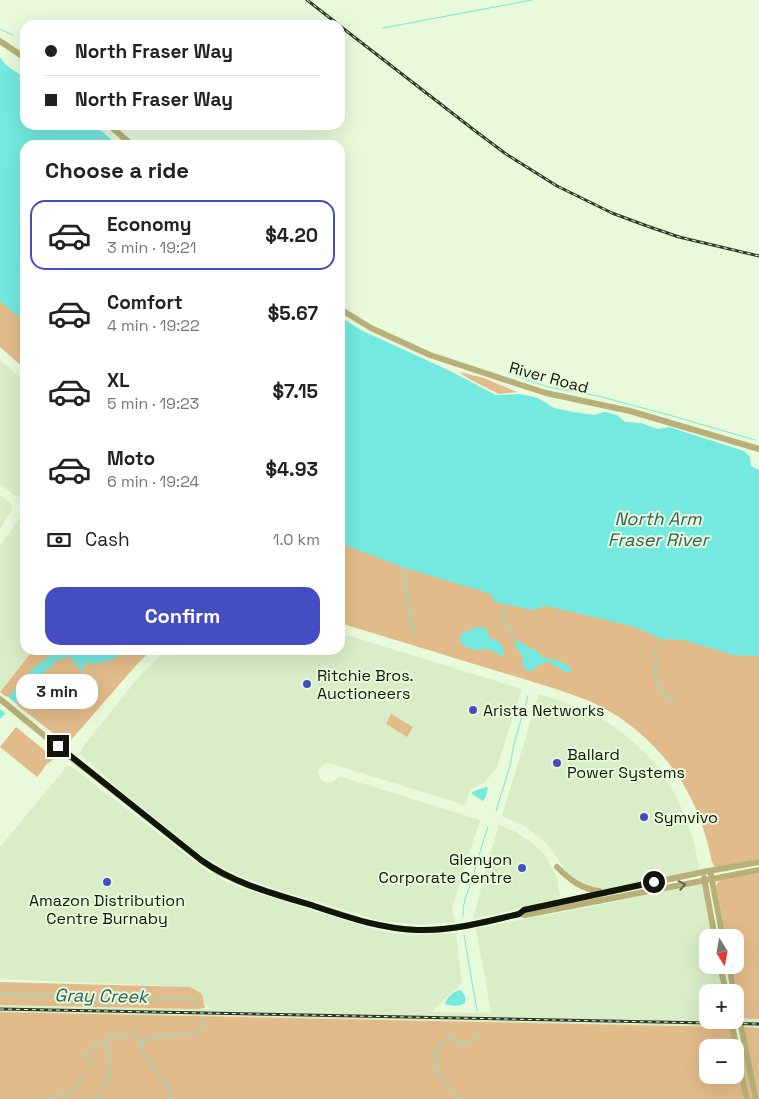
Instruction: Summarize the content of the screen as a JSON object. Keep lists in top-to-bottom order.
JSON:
{
  "streets": {
    "street": ["River Road"]
  },
  "water": ["North Arm Fraser River", "Gray Creek"],
  "places": [
    "Ritchie Bros. Auctioneers",
    "Arista Networks",
    "Ballard Power Systems",
    "Symvivo",
    "Glenyon Corporate Centre",
    "Amazon Distribution Centre Burnaby"
  ],
  "north": "bottom",
  "page": {
    "banner": ["North Fraser Way", "North Fraser Way"],
    "heading": "Choose a ride",
    "list": [
      {
        "name": "Economy",
        "note": "3 min · 19:21",
        "value": "$4.20"
      },
      {
        "name": "Comfort",
        "note": "4 min · 19:22",
        "value": "$5.67"
      },
      {
        "name": "XL",
        "note": "5 min · 19:23",
        "value": "$7.15"
      },
      {
        "name": "Moto",
        "note": "6 min · 19:24",
        "value": "$4.93"
      }
    ],
    "pay": ["Cash", "1.0 km"],
    "buttons": "Confirm",
    "bubble": "3 min",
    "map_buttons": ["+", "−"]
  }
}
